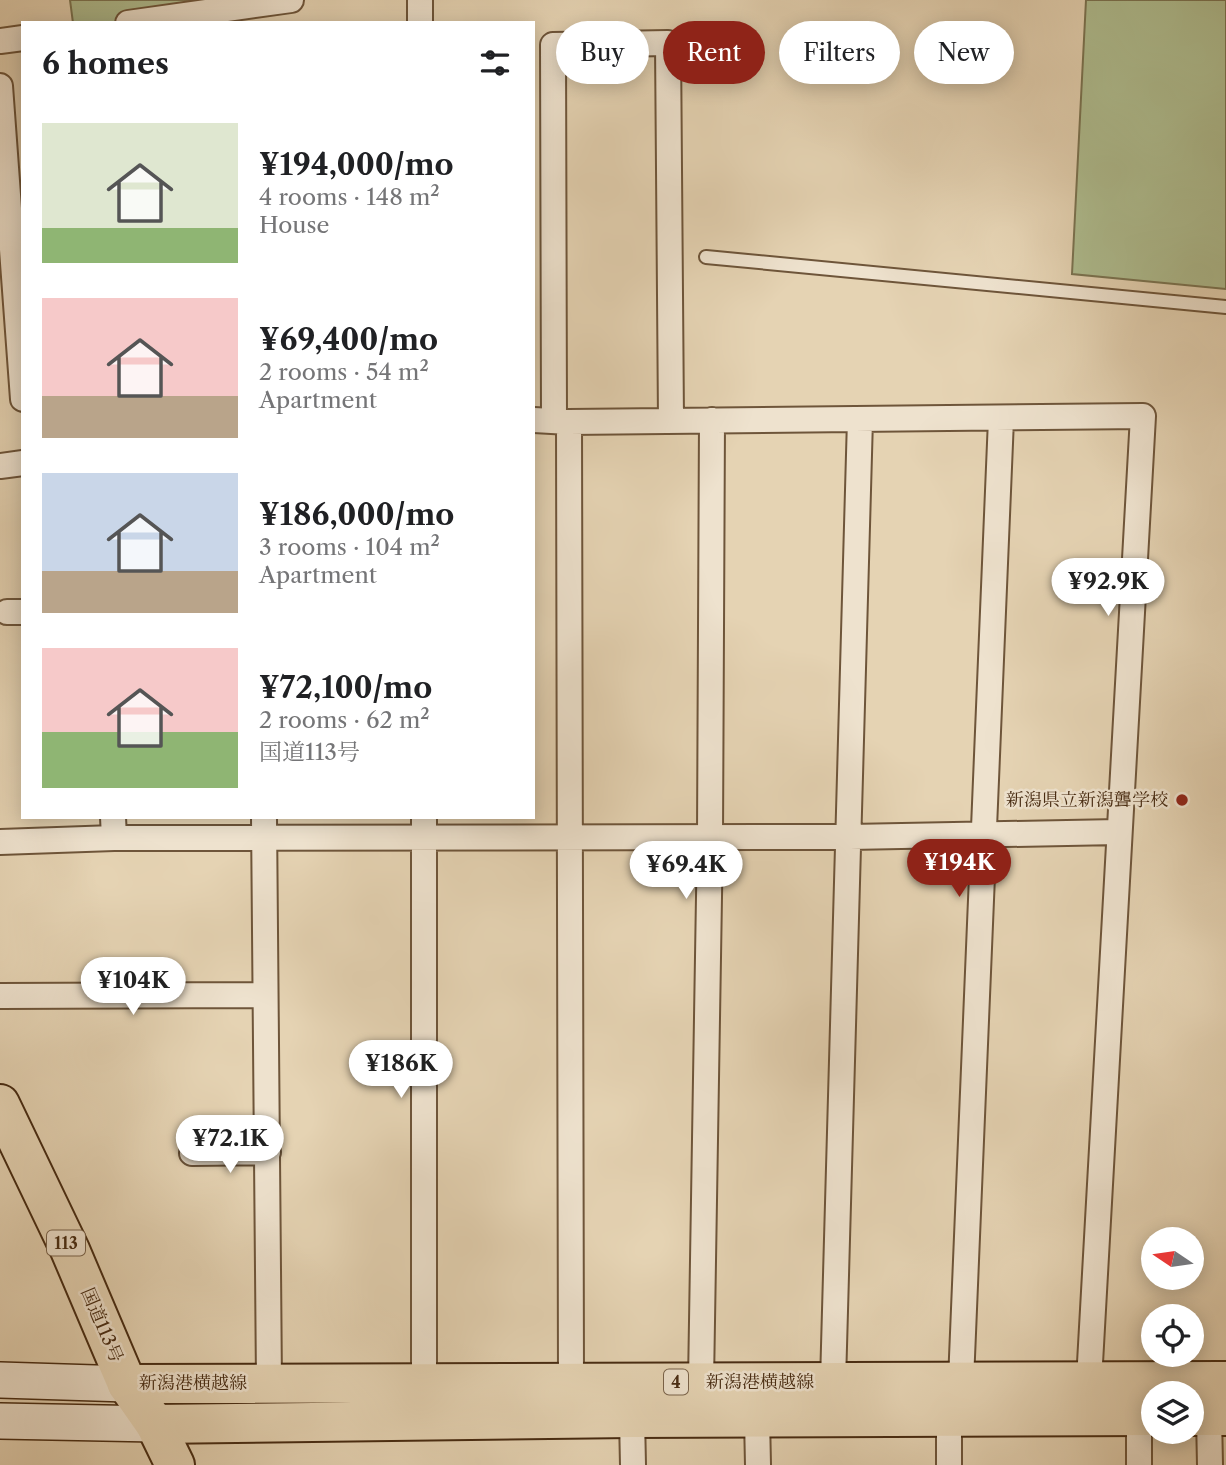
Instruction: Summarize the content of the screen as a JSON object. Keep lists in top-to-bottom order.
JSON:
{
  "streets": {
    "main road": [
      "113",
      "国道113号",
      "4",
      "新潟港横越線"
    ]
  },
  "crossings": [
    ["国道113号", "新潟港横越線"]
  ],
  "places": ["新潟県立新潟聾学校"],
  "north": "left",
  "page": {
    "chip": [
      "Buy",
      "Rent",
      "Filters",
      "New"
    ],
    "heading": "6 homes",
    "list": [
      {
        "name": "¥194,000/mo",
        "note": "4 rooms · 148 m² · House"
      },
      {
        "name": "¥69,400/mo",
        "note": "2 rooms · 54 m² · Apartment"
      },
      {
        "name": "¥186,000/mo",
        "note": "3 rooms · 104 m² · Apartment"
      },
      {
        "name": "¥72,100/mo",
        "note": "2 rooms · 62 m² · 国道113号"
      }
    ],
    "price": [
      "¥92.9K",
      "¥194K",
      "¥69.4K",
      "¥104K",
      "¥186K",
      "¥72.1K"
    ]
  }
}
